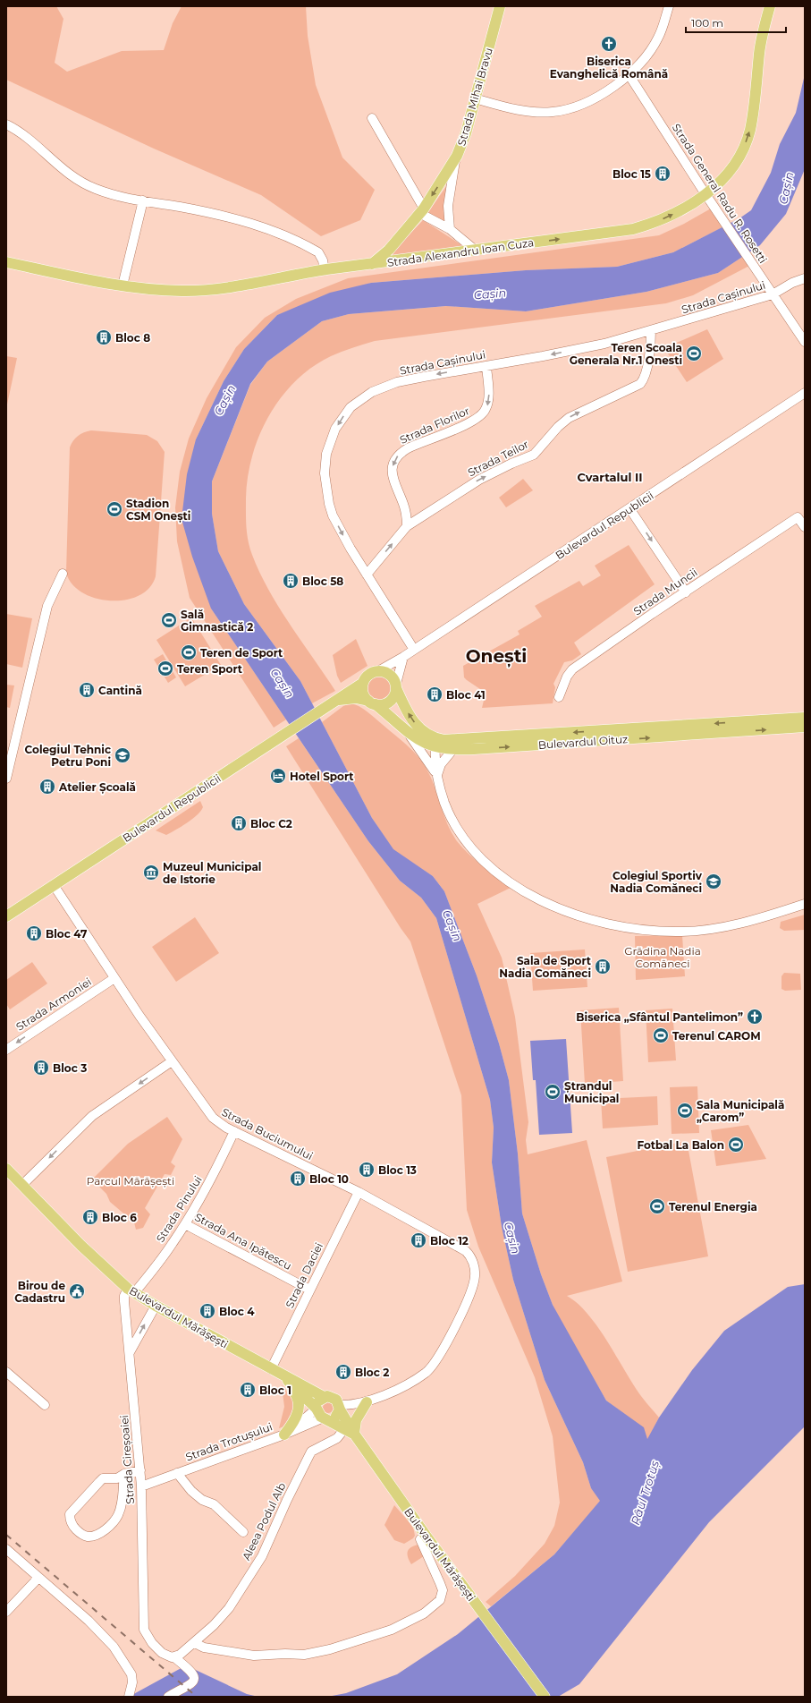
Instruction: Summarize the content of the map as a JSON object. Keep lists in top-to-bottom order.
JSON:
{
  "streets": {
    "main road": [
      "Strada Mihai Bravu",
      "Strada Alexandru Ioan Cuza",
      "Bulevardul Republicii",
      "Bulevardul Oituz",
      "Bulevardul Mărășești"
    ],
    "street": [
      "Strada General Radu R. Rosetti",
      "Strada Cașinului",
      "Strada Florilor",
      "Strada Teilor",
      "Strada Muncii",
      "Strada Armoniei",
      "Strada Buciumului",
      "Strada Pinului",
      "Strada Ana Ipătescu",
      "Strada Daciei",
      "Strada Trotușului",
      "Strada Cireșoaiei",
      "Aleea Podul Alb"
    ]
  },
  "crossings": [
    ["Strada Mihai Bravu", "Strada Alexandru Ioan Cuza"],
    ["Strada General Radu R. Rosetti", "Strada Alexandru Ioan Cuza"],
    ["Strada General Radu R. Rosetti", "Strada Cașinului"],
    ["Strada Cașinului", "Strada Florilor"],
    ["Strada Cașinului", "Strada Teilor"],
    ["Strada Cașinului", "Bulevardul Republicii"],
    ["Strada Florilor", "Strada Teilor"],
    ["Bulevardul Republicii", "Bulevardul Oituz"],
    ["Bulevardul Republicii", "Strada Buciumului"],
    ["Strada Armoniei", "Strada Buciumului"],
    ["Strada Buciumului", "Strada Pinului"],
    ["Strada Buciumului", "Strada Daciei"],
    ["Strada Pinului", "Strada Ana Ipătescu"],
    ["Strada Pinului", "Bulevardul Mărășești"],
    ["Strada Pinului", "Strada Cireșoaiei"],
    ["Strada Ana Ipătescu", "Strada Daciei"],
    ["Strada Daciei", "Bulevardul Mărășești"],
    ["Bulevardul Mărășești", "Strada Trotușului"],
    ["Bulevardul Mărășești", "Strada Cireșoaiei"],
    ["Strada Trotușului", "Strada Cireșoaiei"],
    ["Strada Cireșoaiei", "Aleea Podul Alb"]
  ],
  "one_way": [
    "Strada Alexandru Ioan Cuza",
    "Strada Florilor",
    "Strada Teilor",
    "Strada Armoniei"
  ],
  "districts": ["Cvartalul II", "Onești"],
  "water": ["Cașin", "Râul Trotuș"],
  "parks": ["Grădina Nadia Comăneci", "Parcul Mărășești"],
  "places": {
    "church": ["Biserica Evanghelică Română", "Biserica „Sfântul Pantelimon”"],
    "building": [
      "Bloc 15",
      "Bloc 8",
      "Bloc 58",
      "Cantină",
      "Bloc 41",
      "Atelier Școală",
      "Bloc C2",
      "Bloc 47",
      "Sala de Sport Nadia Comăneci",
      "Bloc 3",
      "Bloc 13",
      "Bloc 10",
      "Bloc 6",
      "Bloc 12",
      "Bloc 4",
      "Bloc 2",
      "Bloc 1"
    ],
    "sports": [
      "Teren Scoala Generala Nr.1 Onesti",
      "Stadion CSM Onești",
      "Sală Gimnastică 2",
      "Teren de Sport",
      "Teren Sport",
      "Terenul CAROM",
      "Ștrandul Municipal",
      "Sala Municipală „Carom”",
      "Fotbal La Balon",
      "Terenul Energia"
    ],
    "school or university": ["Colegiul Tehnic Petru Poni", "Colegiul Sportiv Nadia Comăneci"],
    "hotel": ["Hotel Sport"],
    "museum": ["Muzeul Municipal de Istorie"],
    "public building": ["Birou de Cadastru"]
  },
  "scale_bar": "100 m"
}
